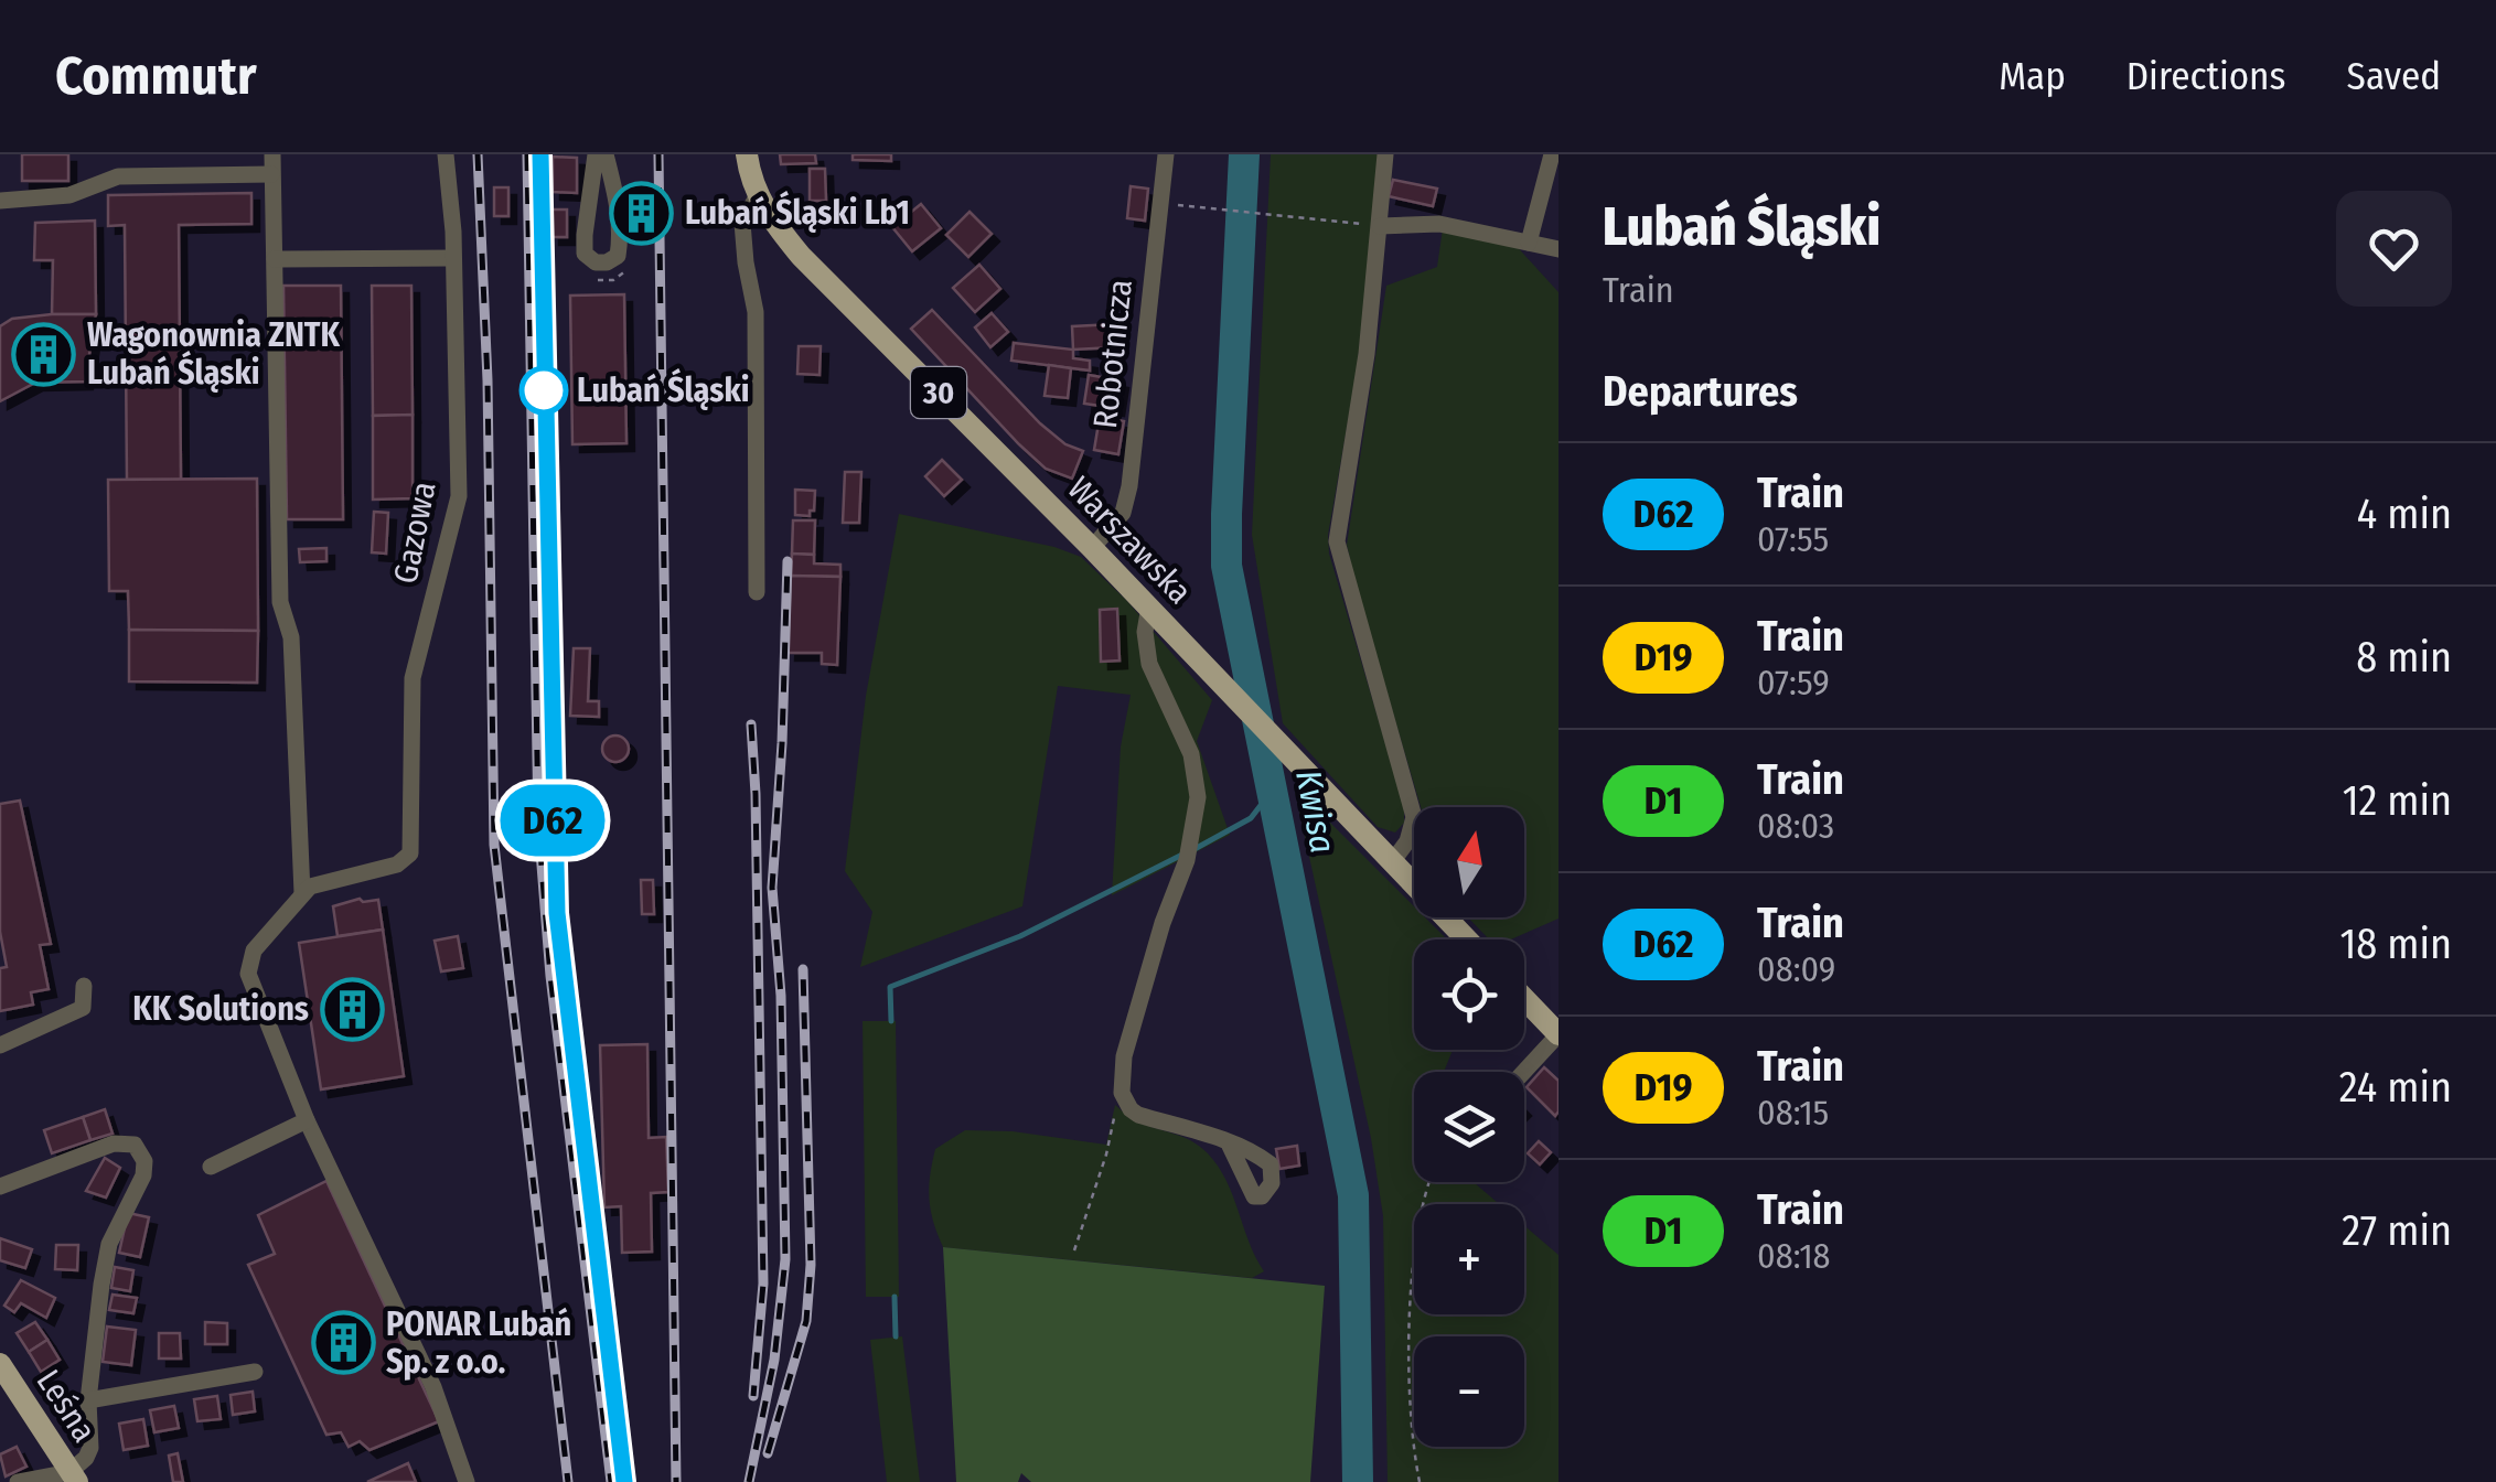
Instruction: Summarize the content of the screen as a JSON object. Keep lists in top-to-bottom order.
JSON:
{
  "streets": {
    "main road": ["30", "Warszawska", "Leśna"],
    "street": ["Robotnicza", "Gazowa"]
  },
  "crossings": [
    ["Robotnicza", "Warszawska"]
  ],
  "water": ["Kwisa"],
  "places": {
    "building": [
      "Lubań Śląski Lb1",
      "Wagonownia ZNTK Lubań Śląski",
      "KK Solutions",
      "PONAR Lubań Sp. z o.o."
    ],
    "other": ["Lubań Śląski"]
  },
  "north": "top",
  "page": {
    "header": "Commutr",
    "nav": ["Map", "Directions", "Saved"],
    "on_map": "D62",
    "heading": [
      ["Lubań Śląski", "Train"],
      "Departures"
    ],
    "list": [
      {
        "mark": "D62",
        "name": "Train",
        "note": "07:55",
        "value": "4 min"
      },
      {
        "mark": "D19",
        "name": "Train",
        "note": "07:59",
        "value": "8 min"
      },
      {
        "mark": "D1",
        "name": "Train",
        "note": "08:03",
        "value": "12 min"
      },
      {
        "mark": "D62",
        "name": "Train",
        "note": "08:09",
        "value": "18 min"
      },
      {
        "mark": "D19",
        "name": "Train",
        "note": "08:15",
        "value": "24 min"
      },
      {
        "mark": "D1",
        "name": "Train",
        "note": "08:18",
        "value": "27 min"
      }
    ],
    "map_buttons": ["+", "−"]
  }
}
